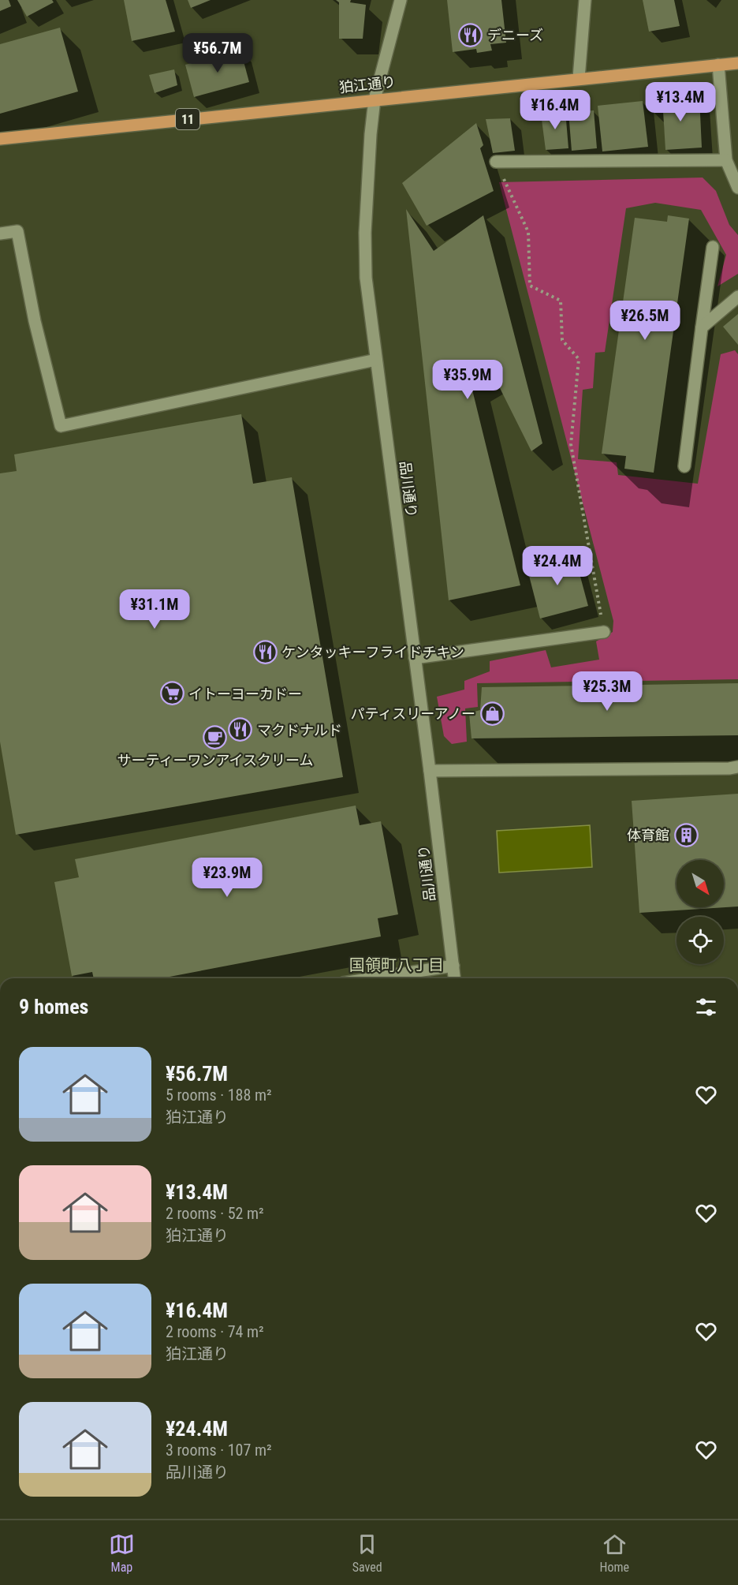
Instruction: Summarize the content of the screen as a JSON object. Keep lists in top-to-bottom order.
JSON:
{
  "streets": {
    "main road": ["狛江通り", "11"],
    "street": ["品川通り"]
  },
  "crossings": [
    ["狛江通り", "品川通り"]
  ],
  "districts": ["国領町八丁目"],
  "places": {
    "restaurant": ["デニーズ", "ケンタッキーフライドチキン", "マクドナルド"],
    "supermarket": ["イトーヨーカドー"],
    "shop": ["パティスリーアノー"],
    "cafe": ["サーティーワンアイスクリーム"],
    "building": ["体育館"]
  },
  "north": "bottom right",
  "page": {
    "price": [
      "¥56.7M",
      "¥13.4M",
      "¥16.4M",
      "¥26.5M",
      "¥35.9M",
      "¥24.4M",
      "¥31.1M",
      "¥25.3M",
      "¥23.9M"
    ],
    "heading": "9 homes",
    "list": [
      {
        "name": "¥56.7M",
        "note": "5 rooms · 188 m² · 狛江通り"
      },
      {
        "name": "¥13.4M",
        "note": "2 rooms · 52 m² · 狛江通り"
      },
      {
        "name": "¥16.4M",
        "note": "2 rooms · 74 m² · 狛江通り"
      },
      {
        "name": "¥24.4M",
        "note": "3 rooms · 107 m² · 品川通り"
      }
    ],
    "tabs": ["Map", "Saved", "Home"]
  }
}
